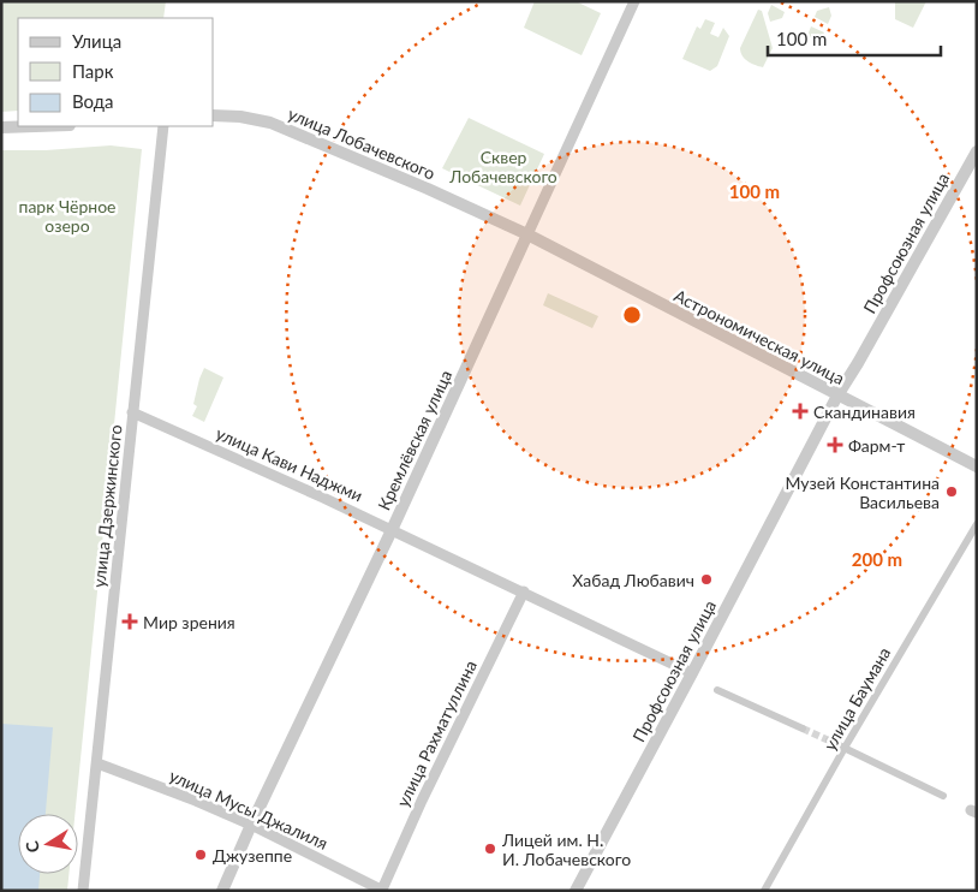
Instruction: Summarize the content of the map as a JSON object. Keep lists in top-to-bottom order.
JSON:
{
  "streets": {
    "street": [
      "улица Лобачевского",
      "Профсоюзная улица",
      "Астрономическая улица",
      "Кремлёвская улица",
      "улица Кави Наджми",
      "улица Дзержинского",
      "улица Баумана",
      "улица Рахматуллина",
      "улица Мусы Джалиля"
    ]
  },
  "crossings": [
    ["улица Лобачевского", "Астрономическая улица"],
    ["улица Лобачевского", "Кремлёвская улица"],
    ["Профсоюзная улица", "Астрономическая улица"],
    ["Профсоюзная улица", "улица Кави Наджми"],
    ["Астрономическая улица", "Кремлёвская улица"],
    ["Кремлёвская улица", "улица Кави Наджми"],
    ["Кремлёвская улица", "улица Мусы Джалиля"],
    ["улица Кави Наджми", "улица Дзержинского"],
    ["улица Кави Наджми", "улица Рахматуллина"],
    ["улица Дзержинского", "улица Мусы Джалиля"],
    ["улица Рахматуллина", "улица Мусы Джалиля"]
  ],
  "parks": ["Сквер Лобачевского", "парк Чёрное озеро"],
  "places": {
    "health": ["Скандинавия", "Фарм-т", "Мир зрения"],
    "other": [
      "Музей Константина Васильева",
      "Хабад Любавич",
      "Лицей им. Н. И. Лобачевского",
      "Джузеппе"
    ]
  },
  "legend": ["Улица", "Парк", "Вода"],
  "scale_bar": "100 m",
  "north": "left",
  "rings": ["100 m", "200 m"]
}
